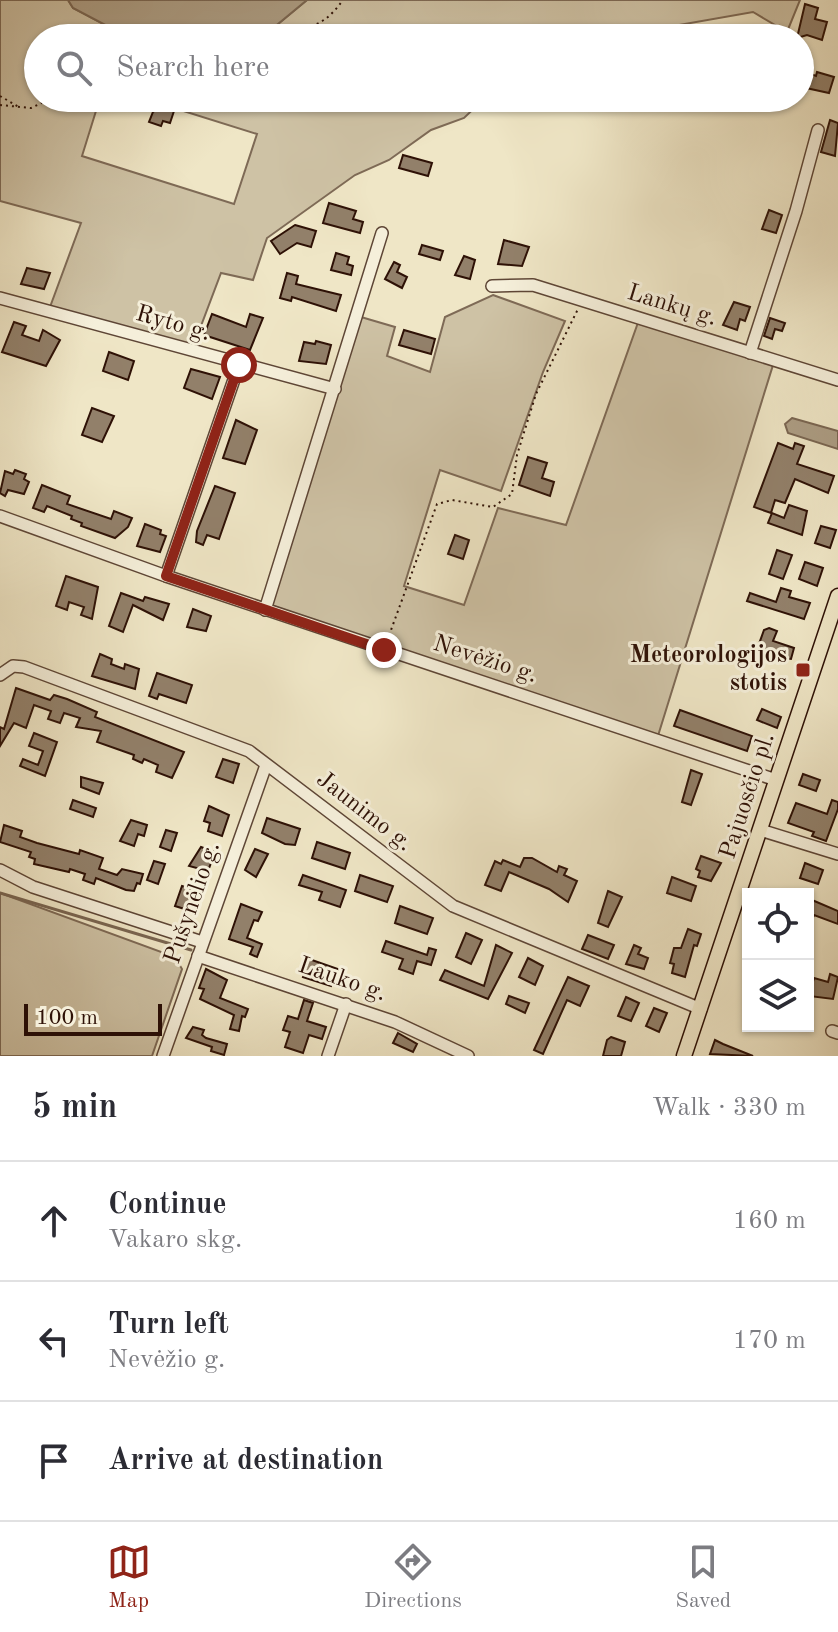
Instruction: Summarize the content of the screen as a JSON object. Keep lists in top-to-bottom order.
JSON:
{
  "streets": {
    "main road": ["Pajuosčio pl."],
    "street": [
      "Lankų g.",
      "Ryto g.",
      "Nevėžio g.",
      "Jaunimo g.",
      "Pušynėlio g.",
      "Lauko g."
    ]
  },
  "crossings": [
    ["Nevėžio g.", "Pajuosčio pl."],
    ["Pajuosčio pl.", "Jaunimo g."],
    ["Jaunimo g.", "Pušynėlio g."],
    ["Pušynėlio g.", "Lauko g."]
  ],
  "places": {
    "transit": ["Meteorologijos stotis"]
  },
  "scale_bar": "100 m",
  "page": {
    "search": "Search here",
    "scale": "100 m",
    "heading": ["5 min", "Walk · 330 m"],
    "list": [
      ["Continue", "Vakaro skg.", "160 m"],
      ["Turn left", "Nevėžio g.", "170 m"],
      "Arrive at destination"
    ],
    "nav": ["Map", "Directions", "Saved"]
  }
}
